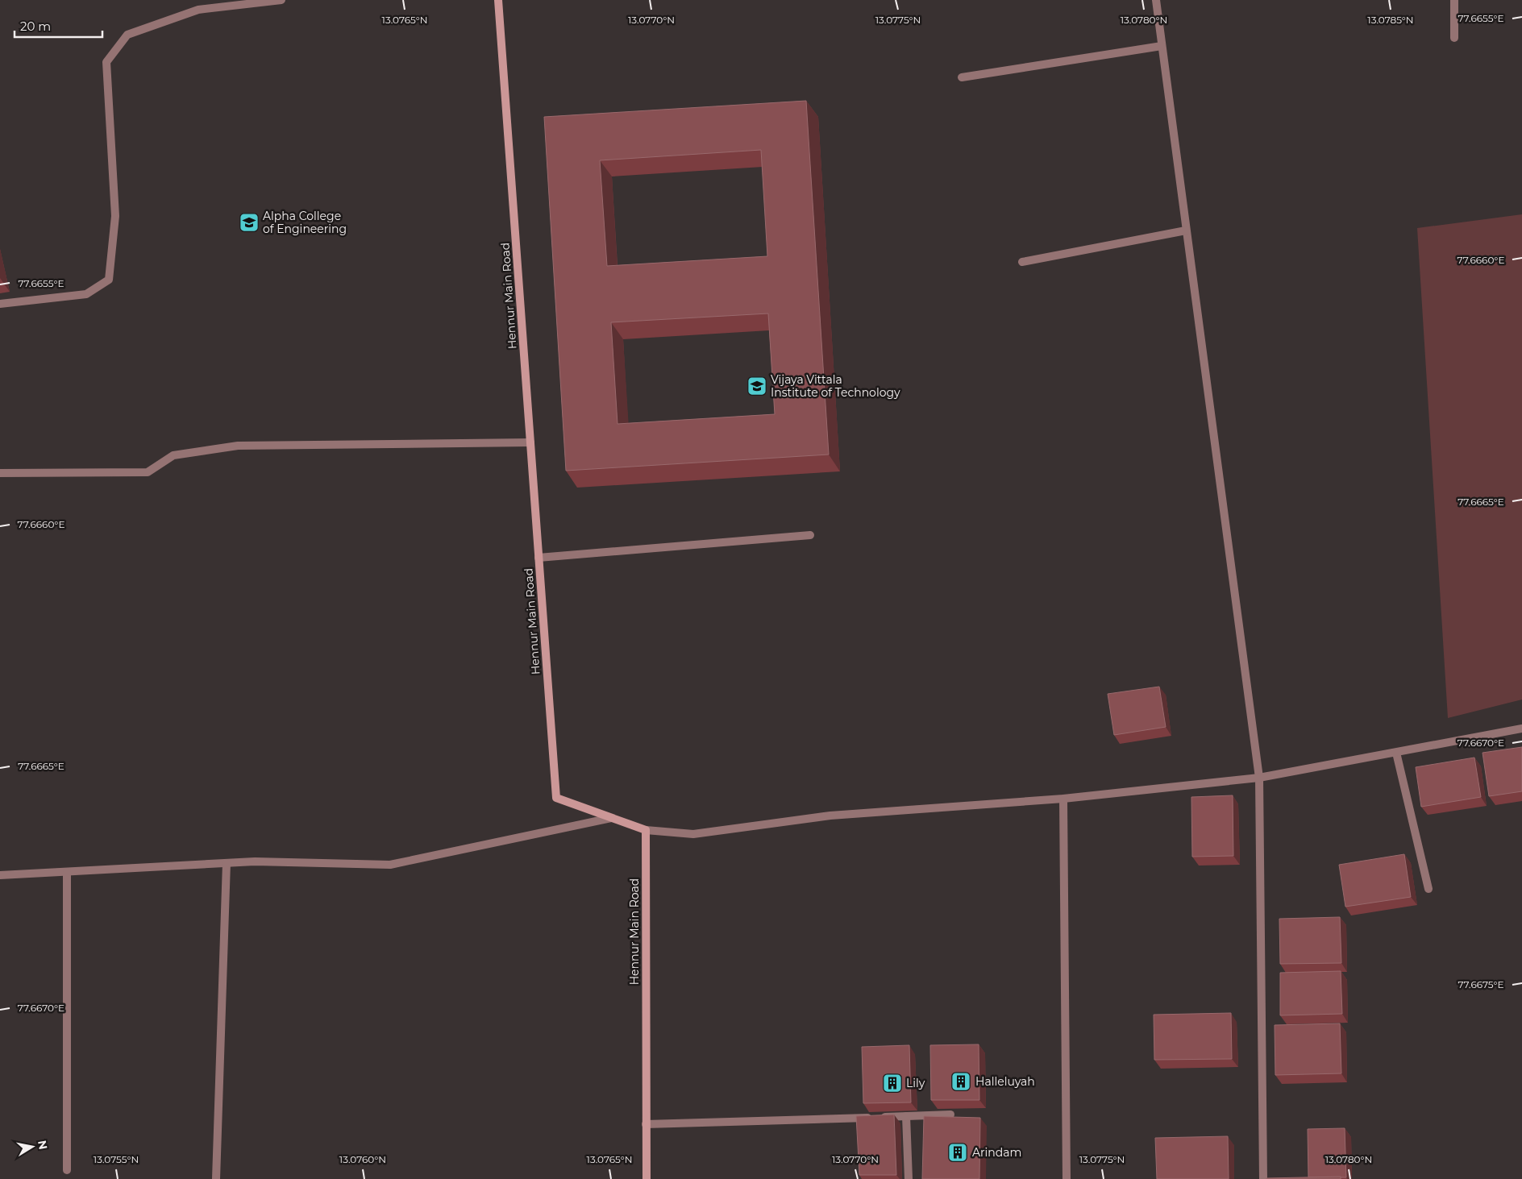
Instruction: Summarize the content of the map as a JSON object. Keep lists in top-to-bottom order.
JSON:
{
  "streets": {
    "main road": ["Hennur Main Road"]
  },
  "places": {
    "school or university": ["Alpha College of Engineering", "Vijaya Vittala Institute of Technology"],
    "building": ["Halleluyah", "Lily", "Arindam"]
  },
  "scale_bar": "20 m",
  "north": "right",
  "coordinates": [
    "77.6655°E",
    "13.0765°N",
    "13.0770°N",
    "13.0775°N",
    "13.0780°N",
    "13.0785°N",
    "77.6660°E",
    "77.6665°E",
    "77.6670°E",
    "77.6675°E",
    "13.0755°N",
    "13.0760°N"
  ]
}
